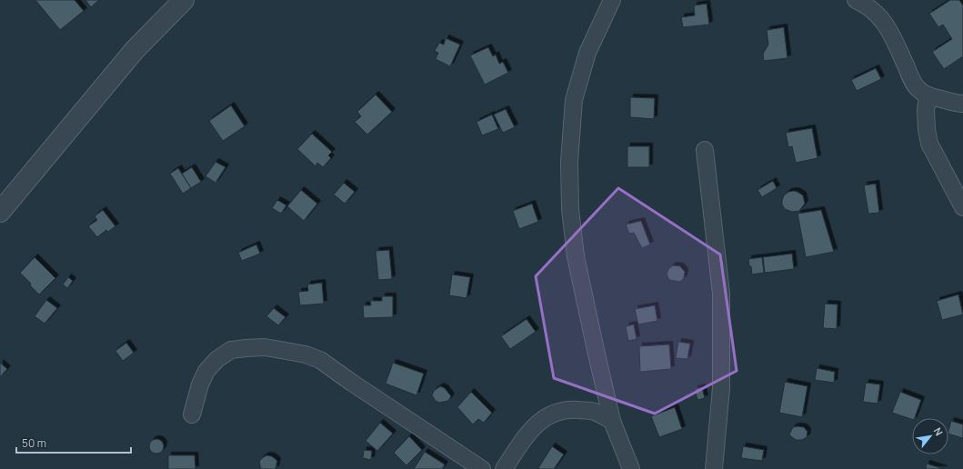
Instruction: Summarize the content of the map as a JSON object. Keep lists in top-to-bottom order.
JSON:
{
  "scale_bar": "50 m",
  "north": "top right"
}
